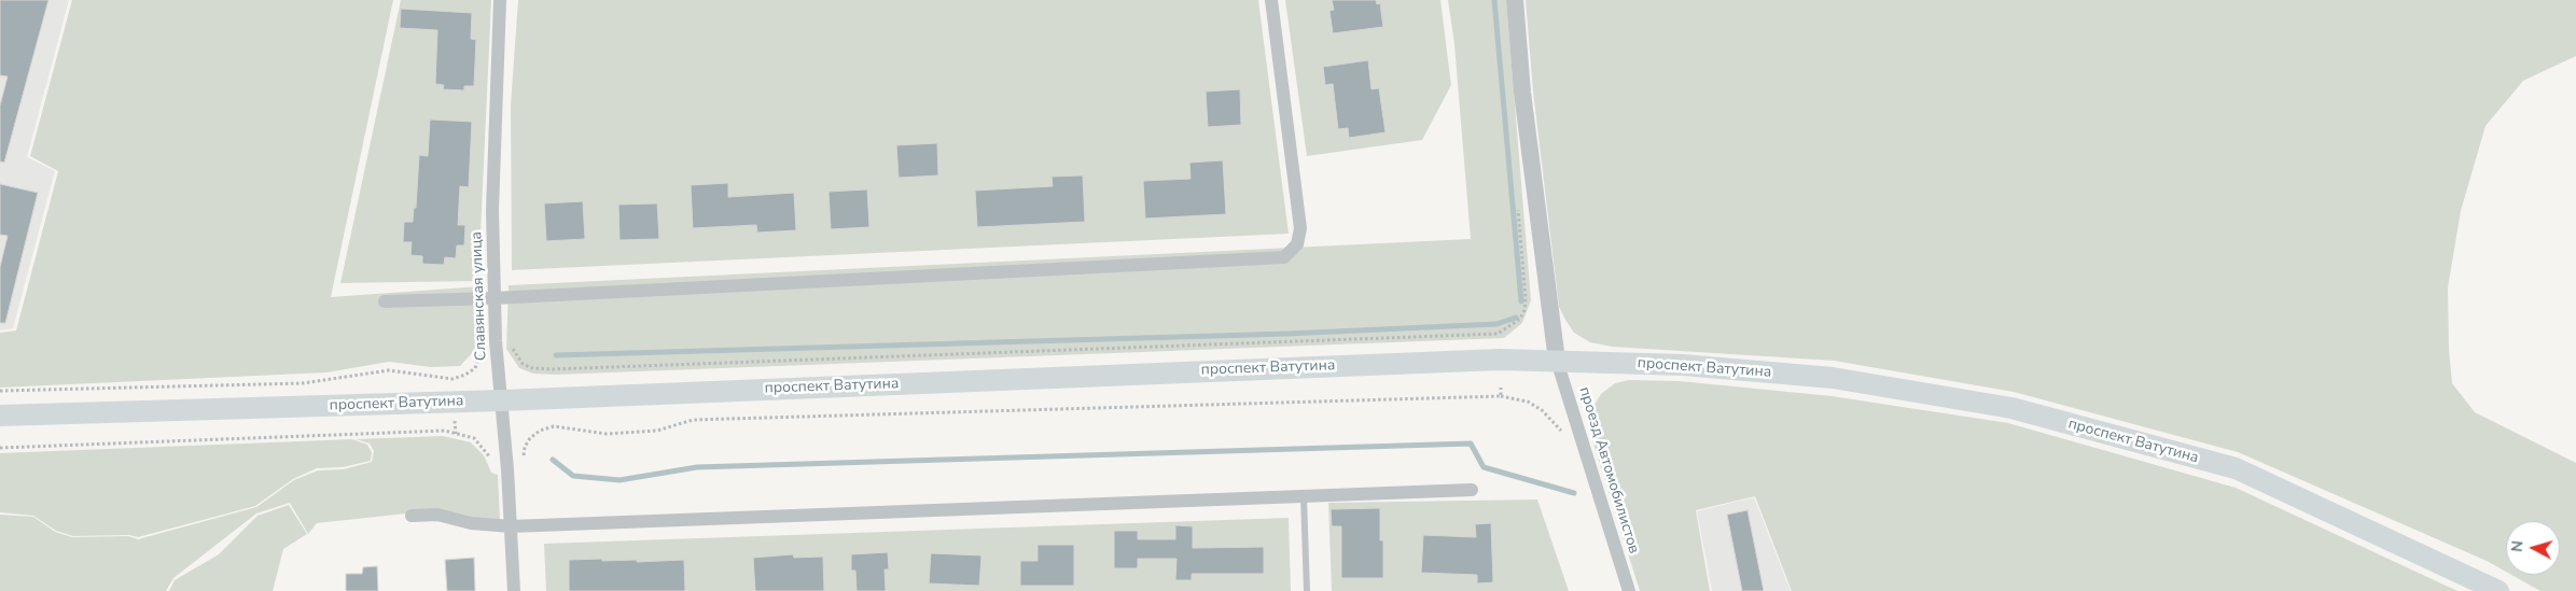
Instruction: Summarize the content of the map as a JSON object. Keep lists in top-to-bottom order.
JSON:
{
  "streets": {
    "main road": ["проспект Ватутина"],
    "street": ["Славянская улица", "проезд Автомобилистов"]
  },
  "crossings": [
    ["Славянская улица", "проспект Ватутина"],
    ["проспект Ватутина", "проезд Автомобилистов"]
  ],
  "north": "left"
}
